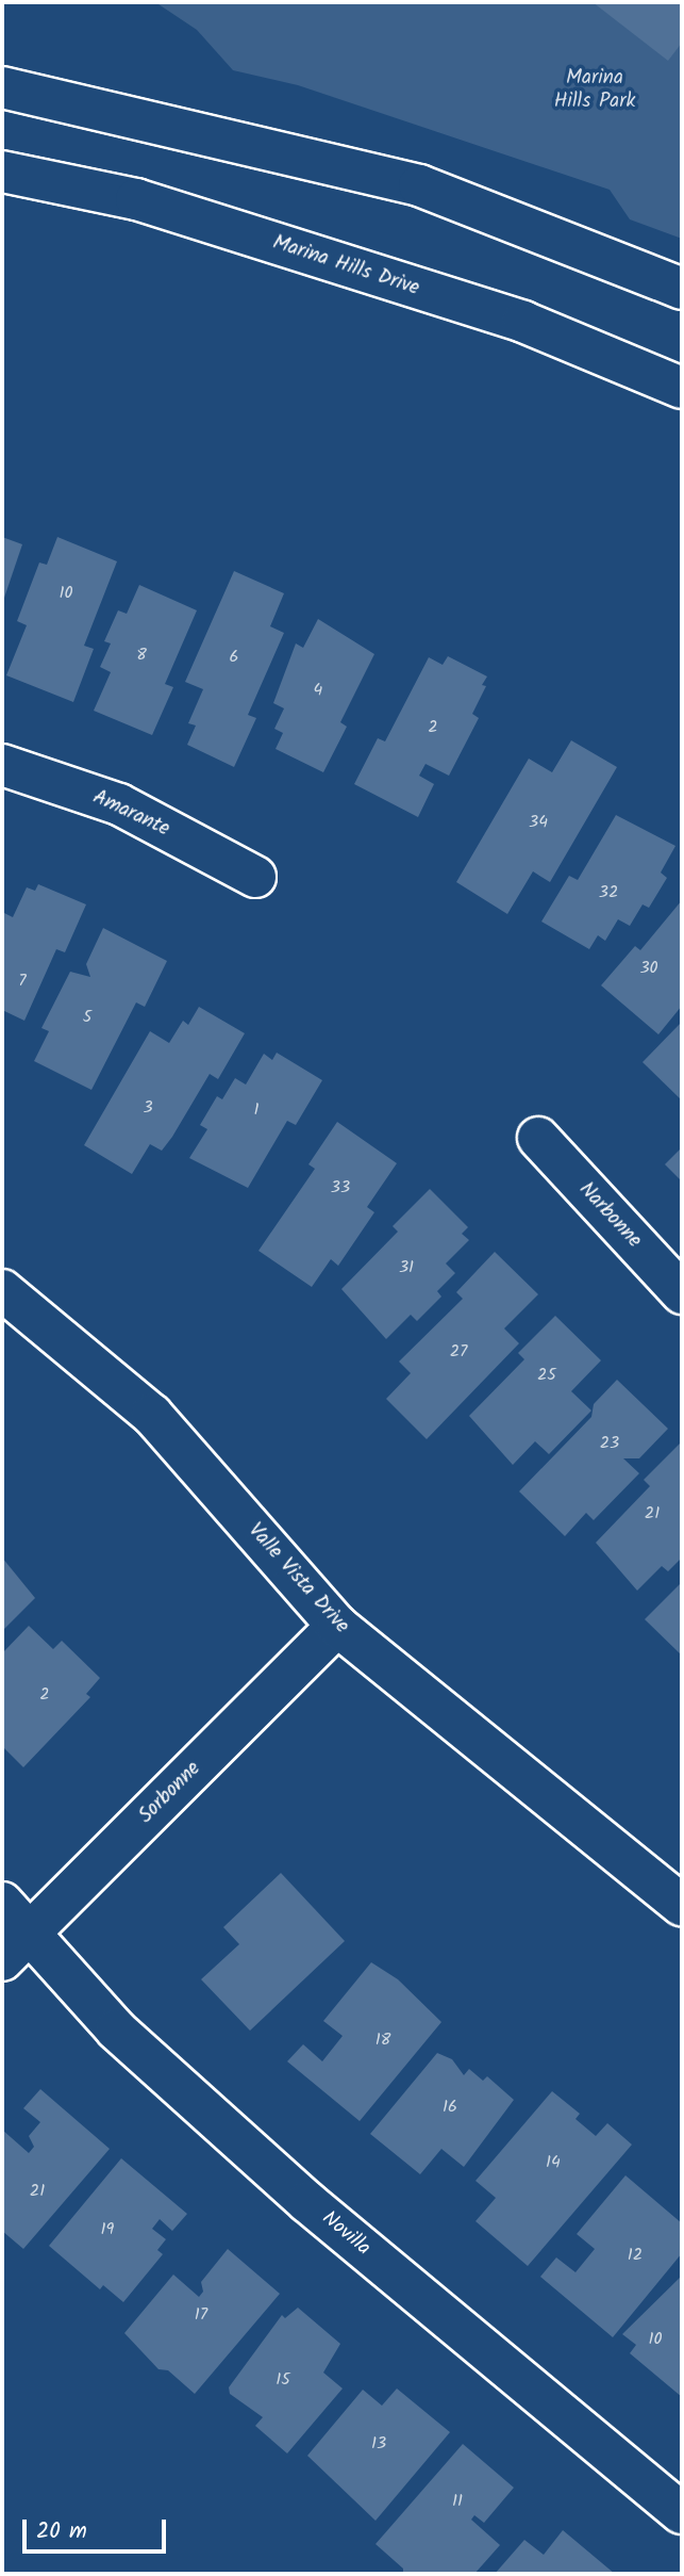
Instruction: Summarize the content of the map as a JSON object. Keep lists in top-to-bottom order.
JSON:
{
  "streets": {
    "street": [
      "Marina Hills Drive",
      "Amarante",
      "Narbonne",
      "Valle Vista Drive",
      "Sorbonne",
      "Novilla"
    ]
  },
  "crossings": [
    ["Valle Vista Drive", "Sorbonne"],
    ["Sorbonne", "Novilla"]
  ],
  "parks": ["Marina Hills Park"],
  "house_numbers": [
    "10",
    "8",
    "6",
    "4",
    "2",
    "34",
    "32",
    "30",
    "7",
    "5",
    "3",
    "1",
    "33",
    "31",
    "27",
    "25",
    "23",
    "21",
    "2",
    "18",
    "16",
    "14",
    "21",
    "19",
    "12",
    "17",
    "10",
    "15",
    "13",
    "11"
  ],
  "scale_bar": "20 m"
}
